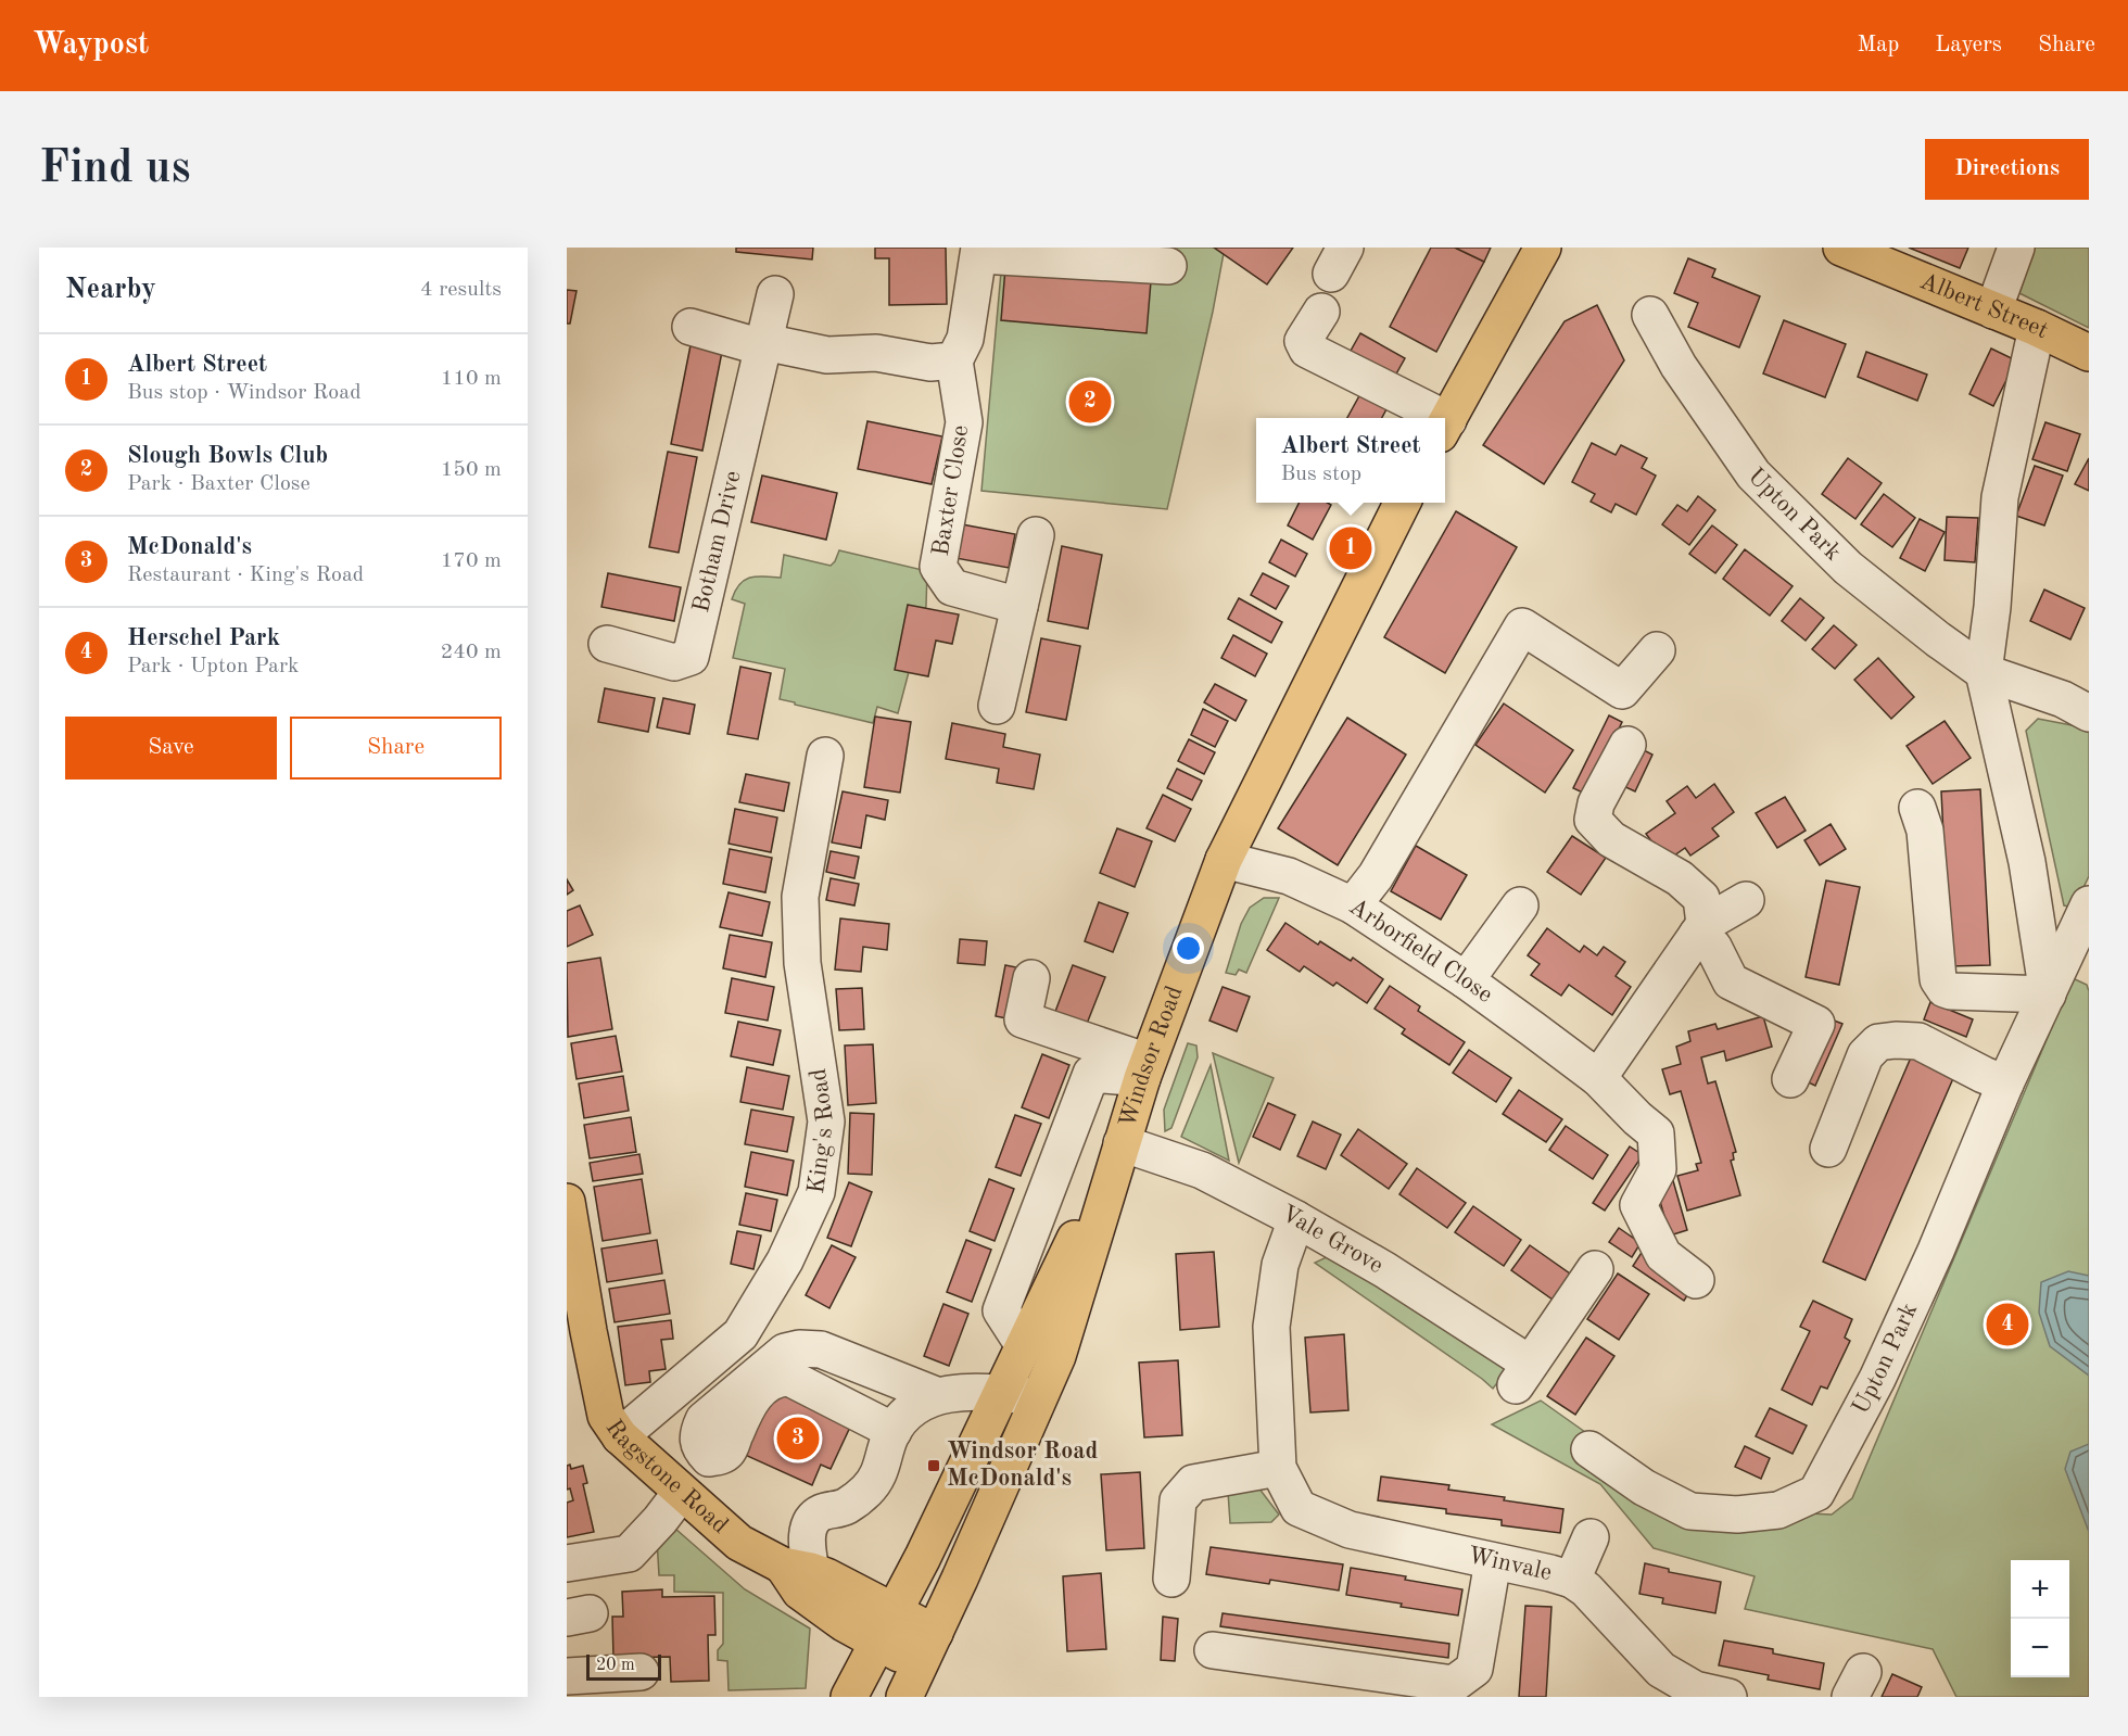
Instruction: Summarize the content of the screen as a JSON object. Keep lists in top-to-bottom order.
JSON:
{
  "streets": {
    "main road": ["Albert Street", "Windsor Road", "Ragstone Road"],
    "street": [
      "Baxter Close",
      "Upton Park",
      "Botham Drive",
      "Arborfield Close",
      "King's Road",
      "Vale Grove",
      "Winvale"
    ]
  },
  "crossings": [
    ["Arborfield Close", "Windsor Road"],
    ["Windsor Road", "Vale Grove"],
    ["Windsor Road", "Ragstone Road"],
    ["King's Road", "Ragstone Road"],
    ["Vale Grove", "Winvale"]
  ],
  "places": {
    "transit": ["Windsor Road McDonald's"]
  },
  "scale_bar": "20 m",
  "page": {
    "header": "Waypost",
    "nav": ["Map", "Layers", "Share"],
    "buttons": [
      "Directions",
      ["Save", "Share"]
    ],
    "title": "Find us",
    "heading": ["Nearby", "4 results"],
    "list": [
      {
        "mark": "1",
        "name": "Albert Street",
        "note": "Bus stop · Windsor Road",
        "value": "110 m"
      },
      {
        "mark": "2",
        "name": "Slough Bowls Club",
        "note": "Park · Baxter Close",
        "value": "150 m"
      },
      {
        "mark": "3",
        "name": "McDonald's",
        "note": "Restaurant · King's Road",
        "value": "170 m"
      },
      {
        "mark": "4",
        "name": "Herschel Park",
        "note": "Park · Upton Park",
        "value": "240 m"
      }
    ],
    "pins": [
      "2",
      "1",
      "4",
      "3"
    ],
    "popup": ["Albert Street", "Bus stop"],
    "map_buttons": ["+", "−"],
    "scale": "20 m"
  }
}
